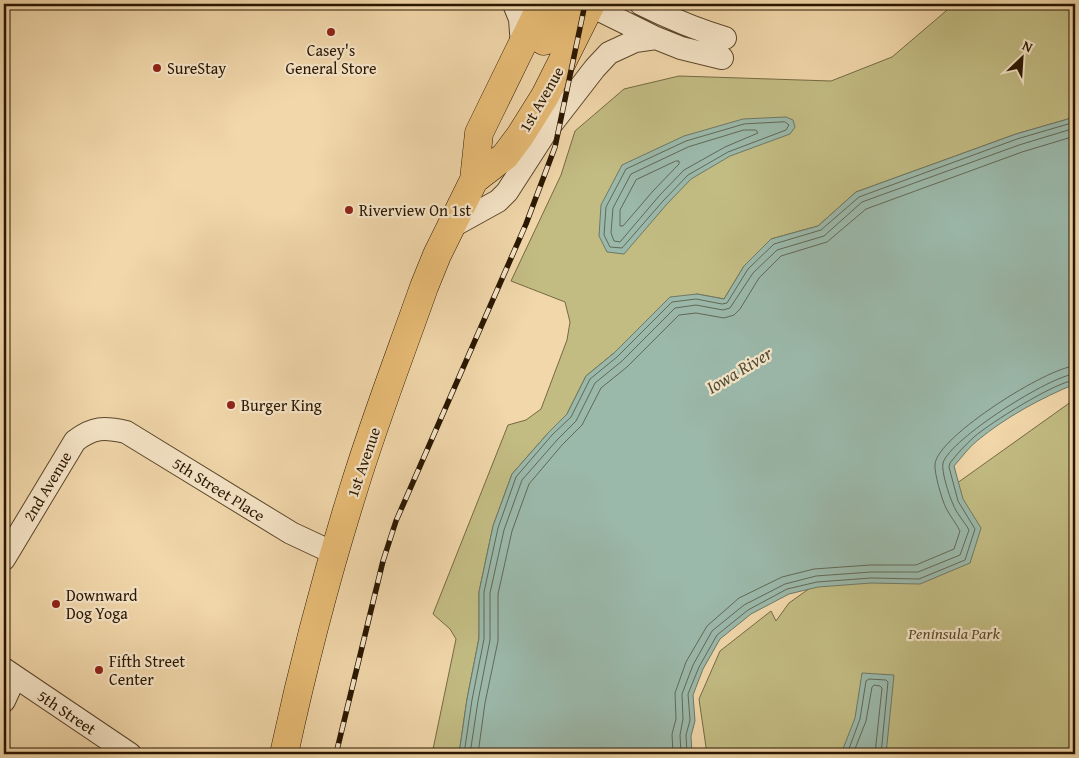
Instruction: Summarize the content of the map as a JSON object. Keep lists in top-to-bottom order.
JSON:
{
  "streets": {
    "main road": ["1st Avenue"],
    "street": ["2nd Avenue", "5th Street Place", "5th Street"]
  },
  "crossings": [
    ["1st Avenue", "5th Street Place"],
    ["2nd Avenue", "5th Street Place"]
  ],
  "water": ["Iowa River"],
  "parks": ["Peninsula Park"],
  "places": [
    "Casey's General Store",
    "SureStay",
    "Riverview On 1st",
    "Burger King",
    "Downward Dog Yoga",
    "Fifth Street Center"
  ],
  "north": "top right"
}
